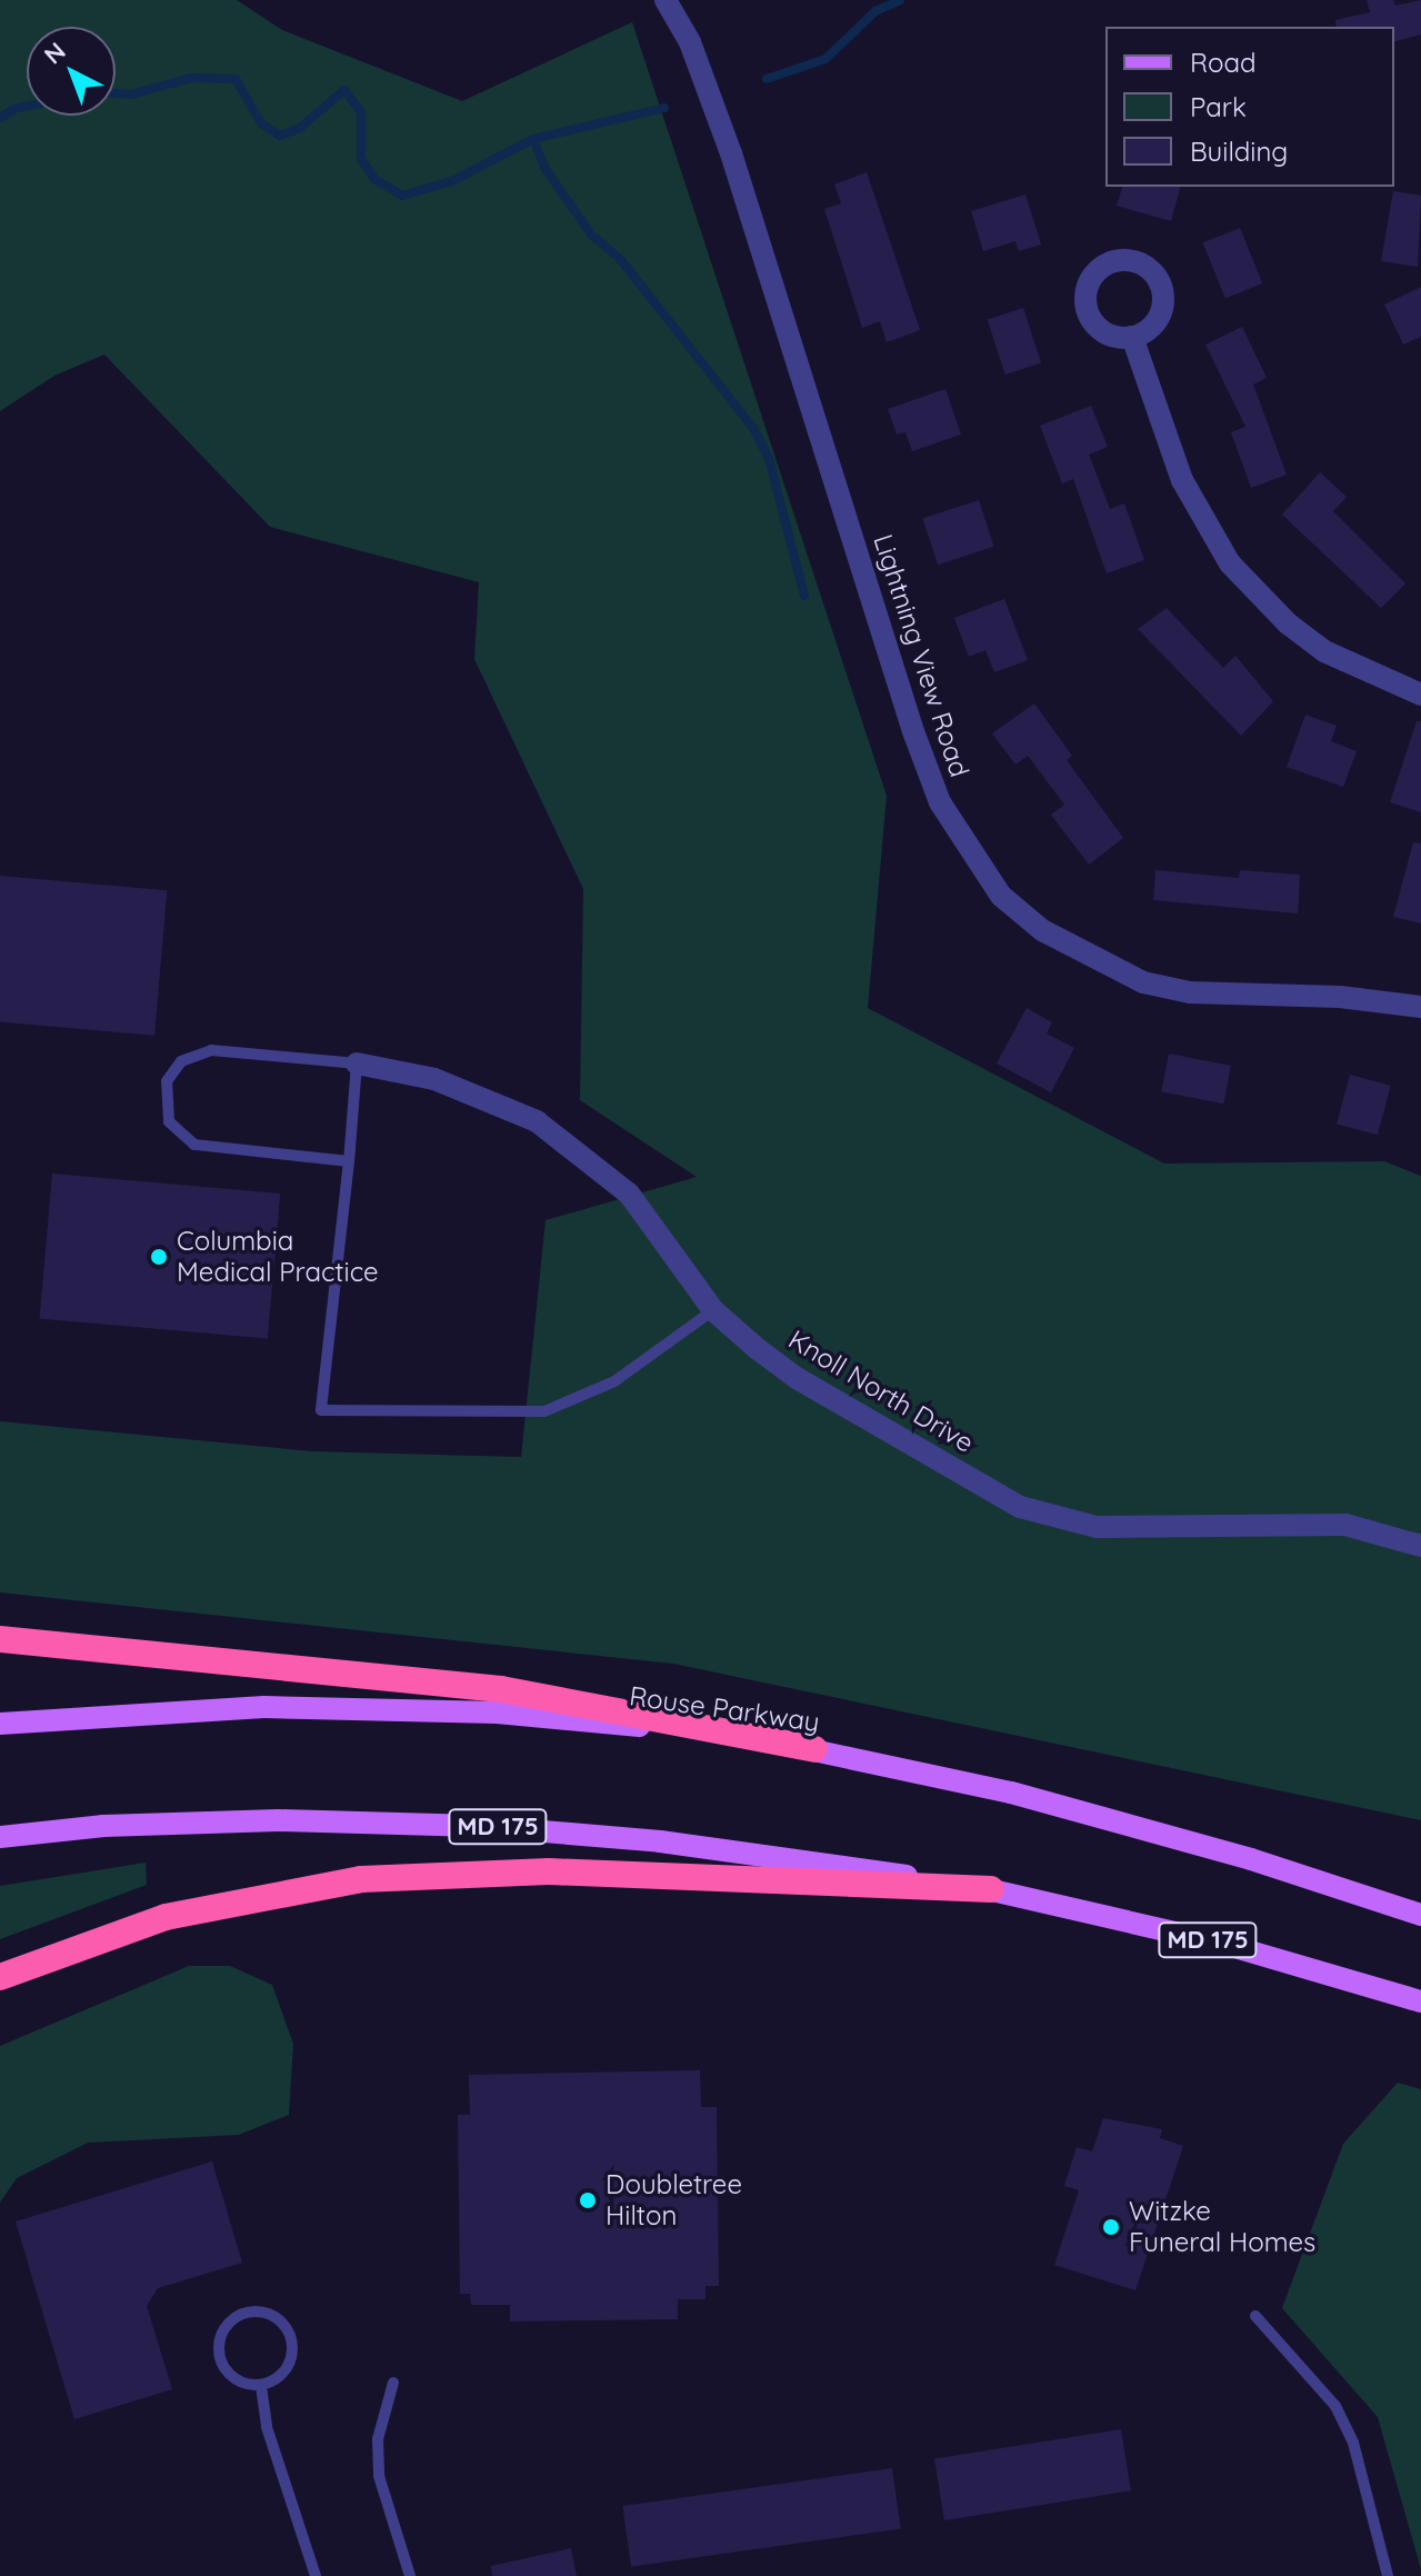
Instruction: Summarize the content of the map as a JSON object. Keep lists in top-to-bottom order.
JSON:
{
  "streets": {
    "main road": ["Rouse Parkway", "MD 175"],
    "street": ["Lightning View Road", "Knoll North Drive"]
  },
  "places": ["Columbia Medical Practice", "Doubletree Hilton", "Witzke Funeral Homes"],
  "legend": ["Road", "Park", "Building"],
  "north": "top left"
}
